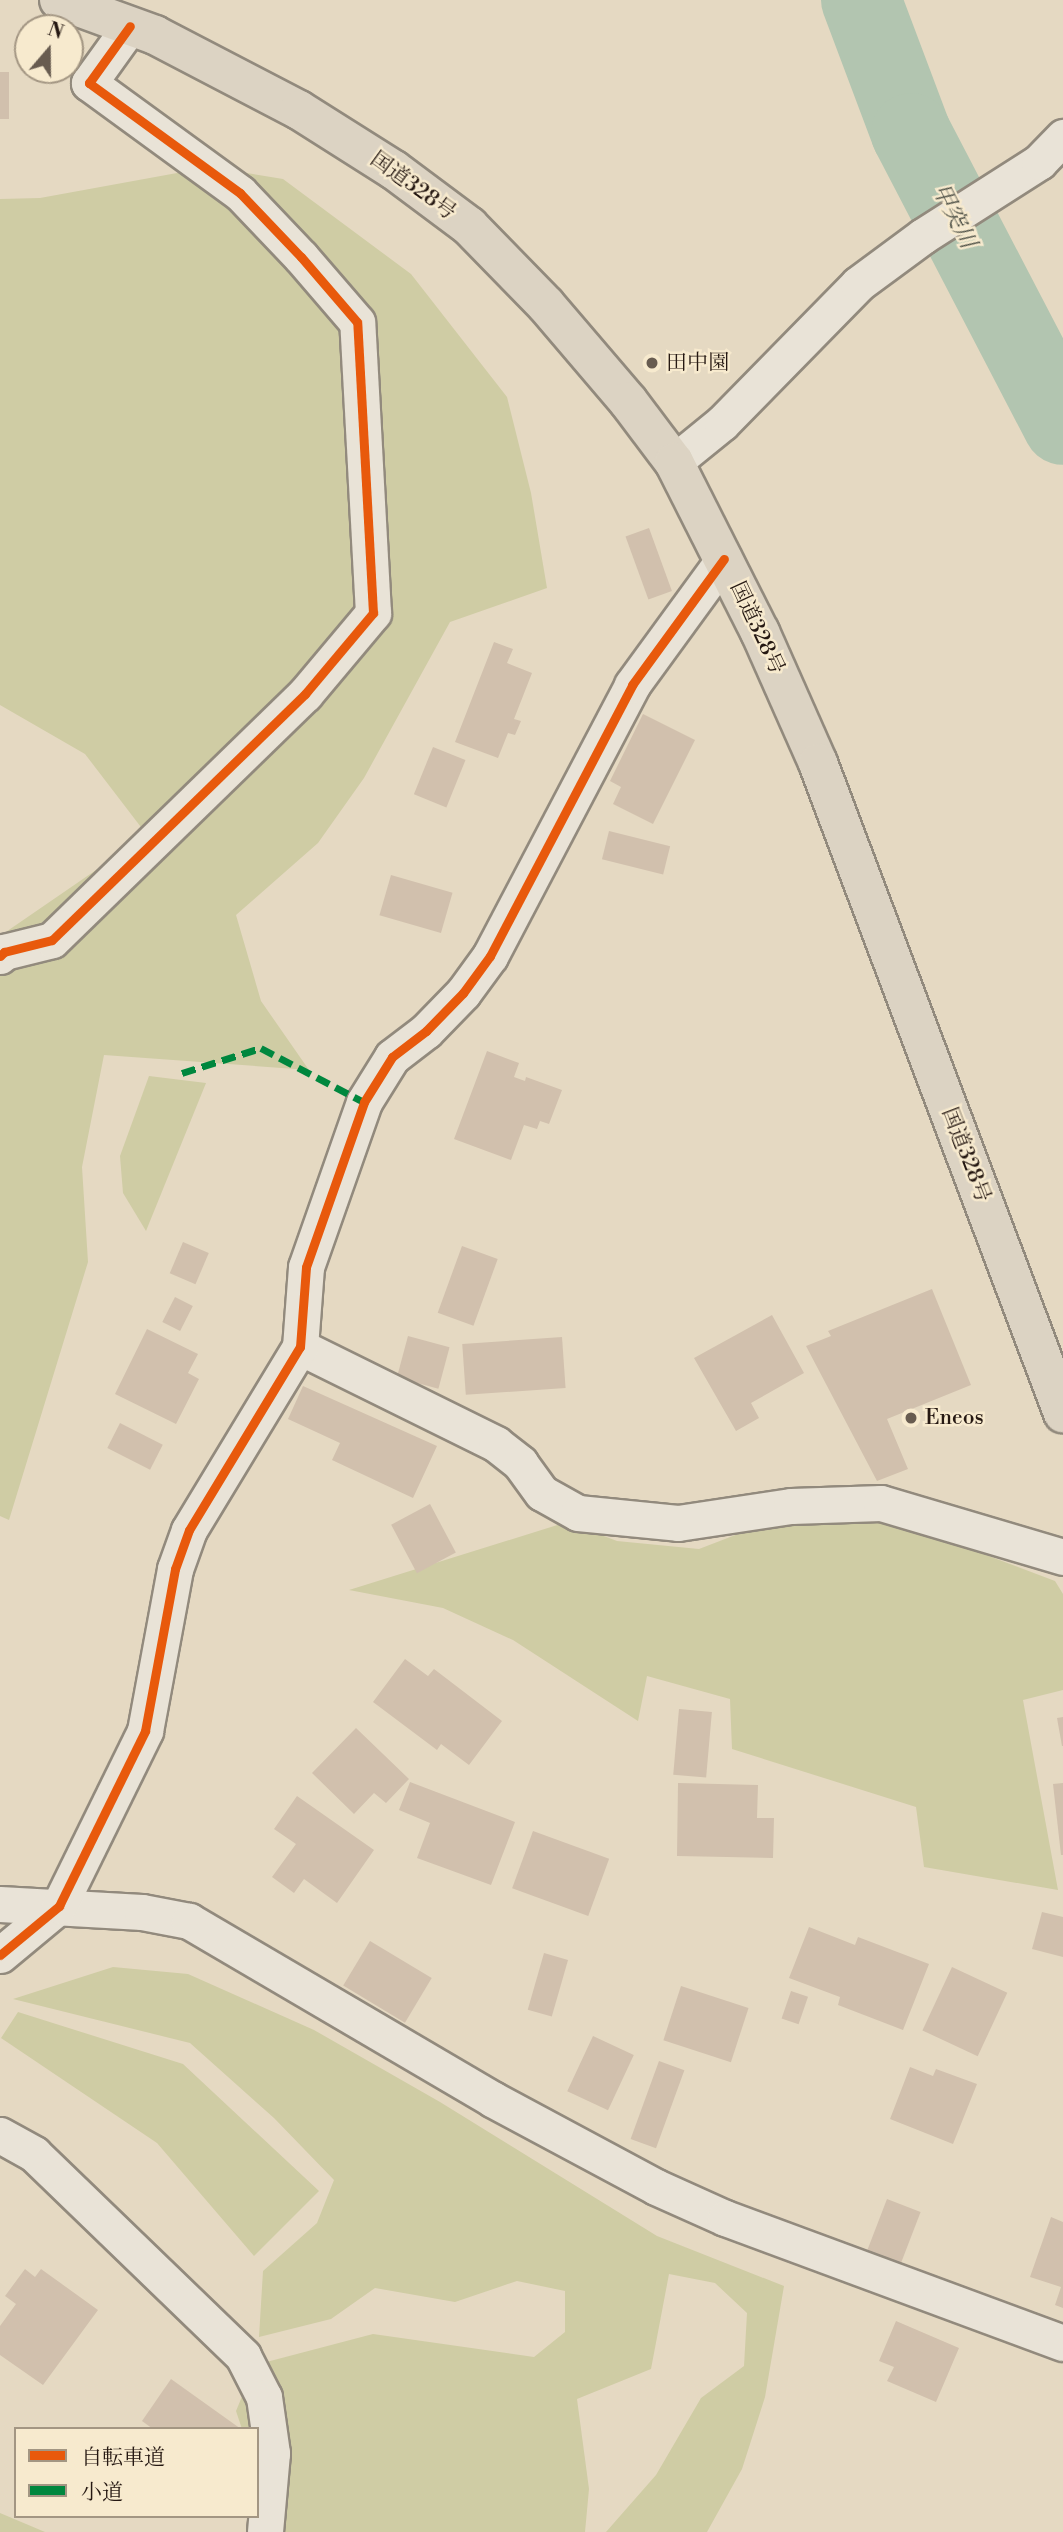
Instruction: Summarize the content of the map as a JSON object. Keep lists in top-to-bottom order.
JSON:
{
  "streets": {
    "highway": ["国道328号"]
  },
  "water": ["甲突川"],
  "places": ["田中園", "Eneos"],
  "legend": ["自転車道", "小道"],
  "north": "top"
}
